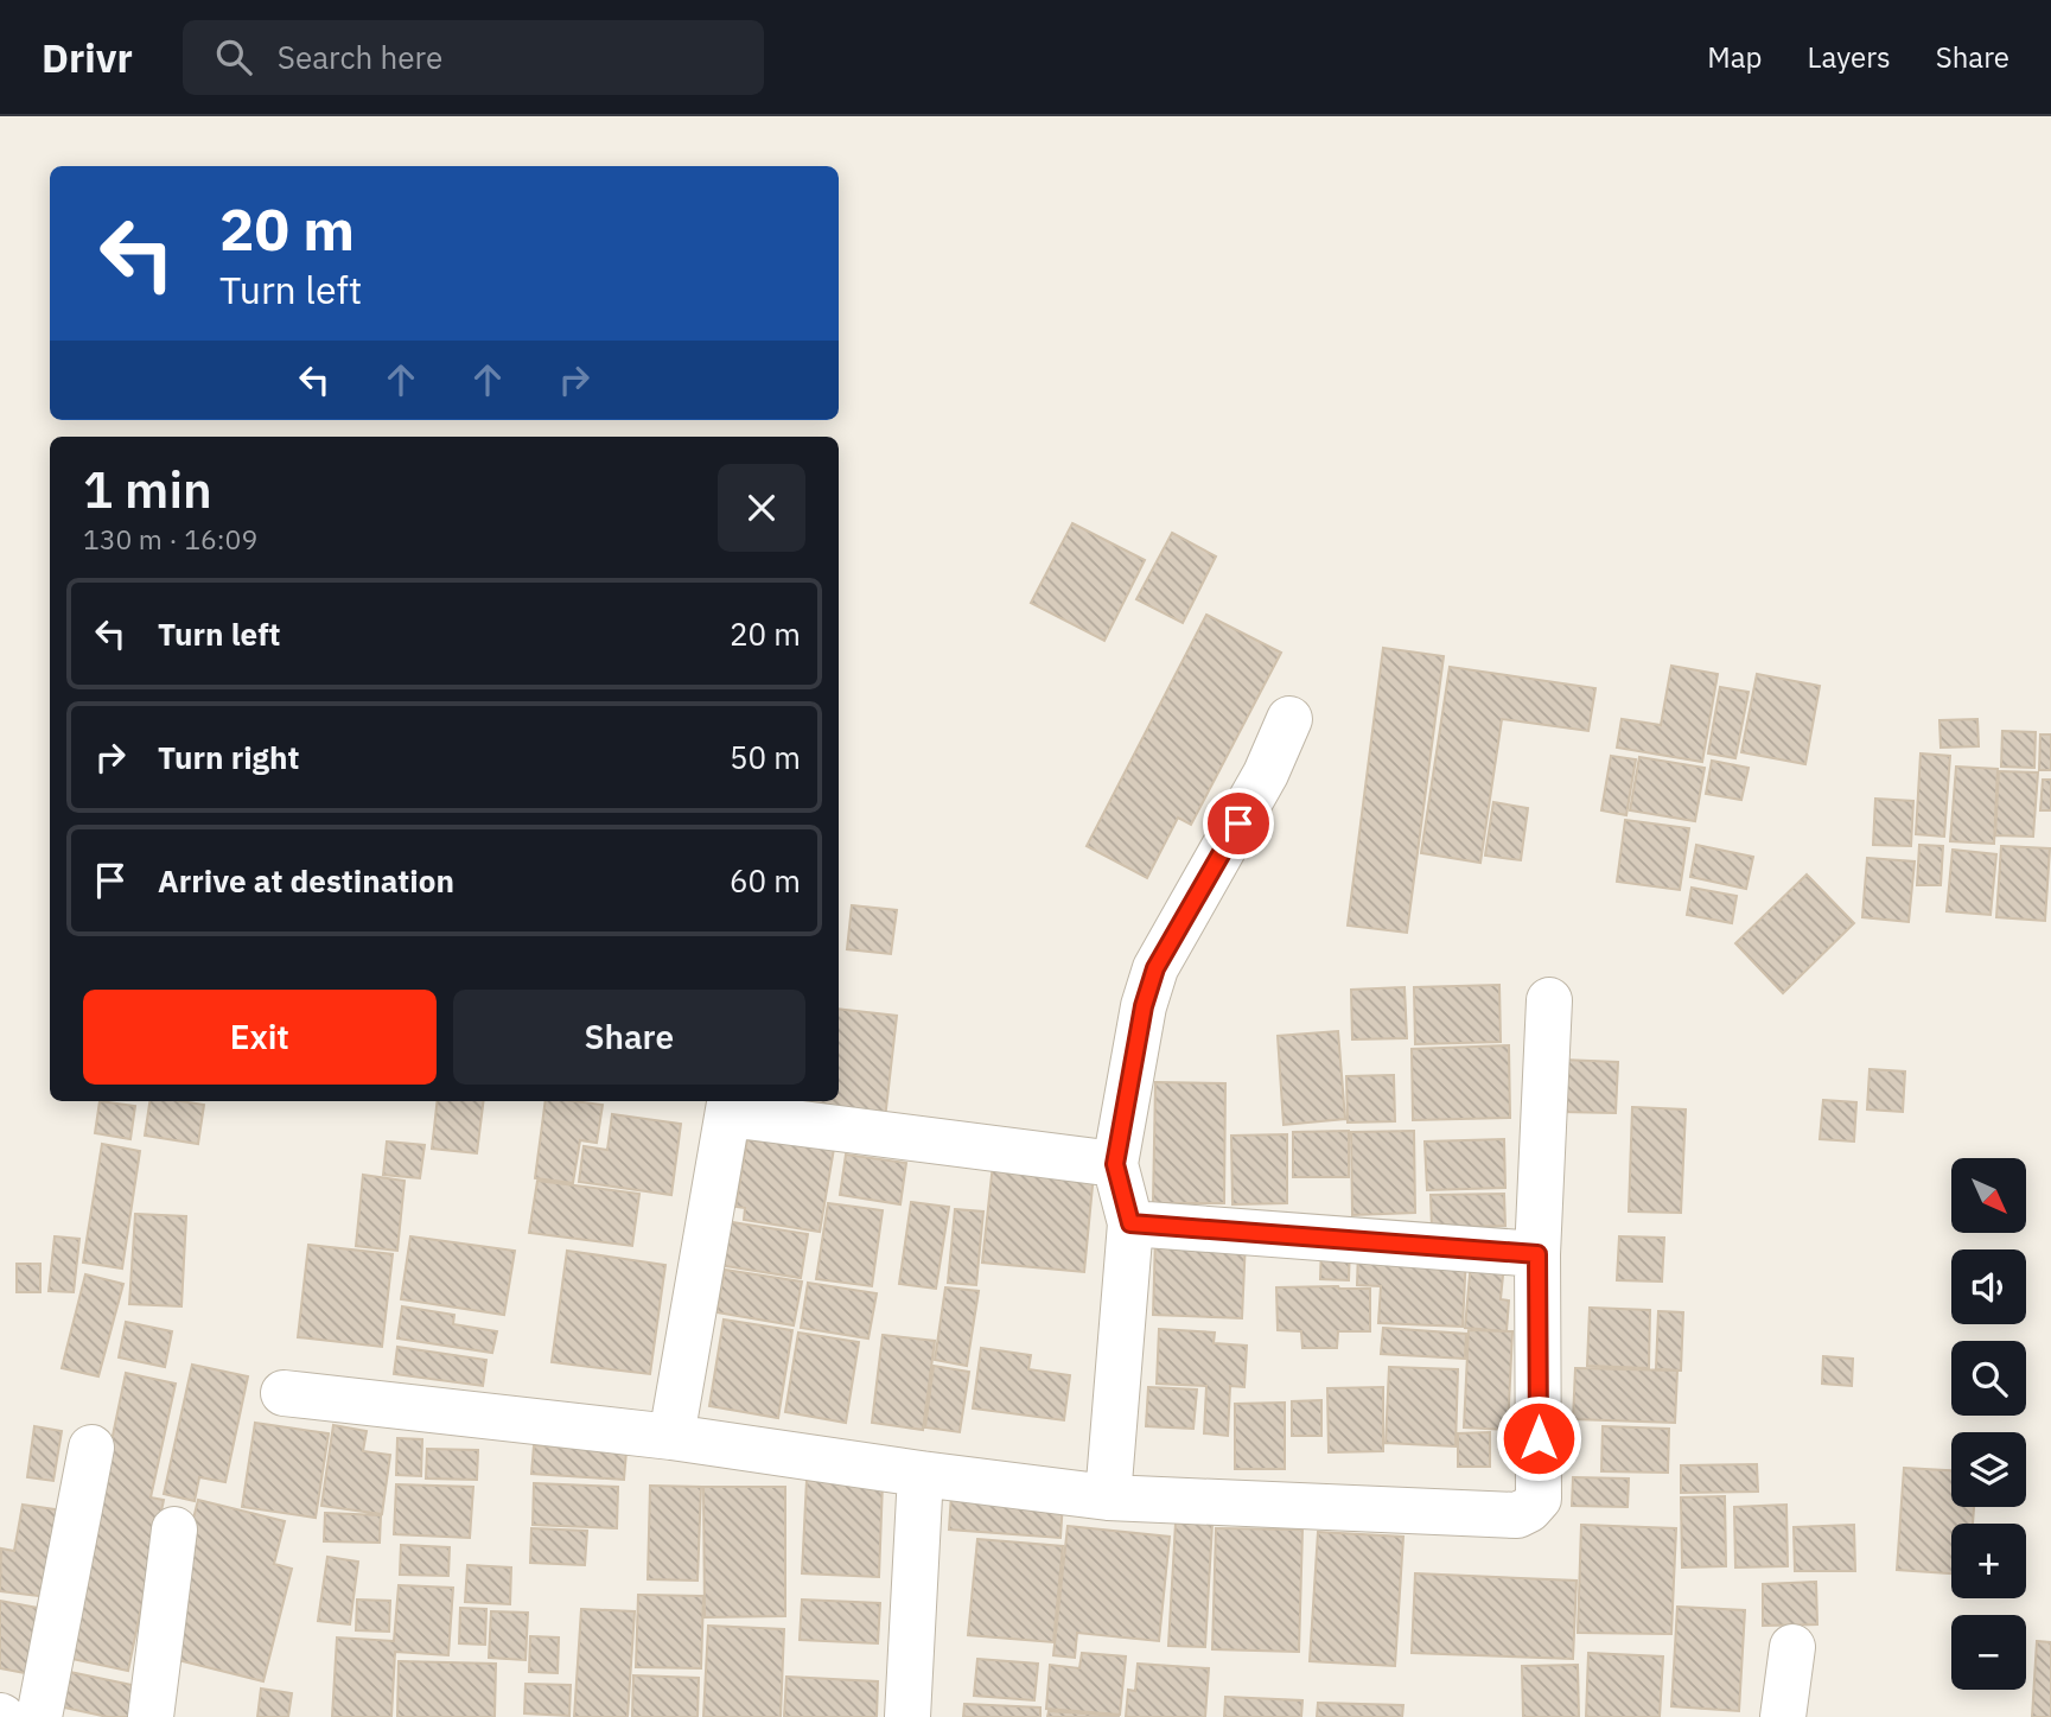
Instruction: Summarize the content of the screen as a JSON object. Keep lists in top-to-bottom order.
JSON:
{
  "north": "bottom right",
  "page": {
    "header": "Drivr",
    "search": "Search here",
    "nav": ["Map", "Layers", "Share"],
    "turn": ["20 m", "Turn left"],
    "heading": ["1 min", "130 m · 16:09"],
    "list": [
      {
        "name": "Turn left",
        "value": "20 m"
      },
      {
        "name": "Turn right",
        "value": "50 m"
      },
      {
        "name": "Arrive at destination",
        "value": "60 m"
      }
    ],
    "buttons": ["Exit", "Share"],
    "map_buttons": ["+", "−"]
  }
}
